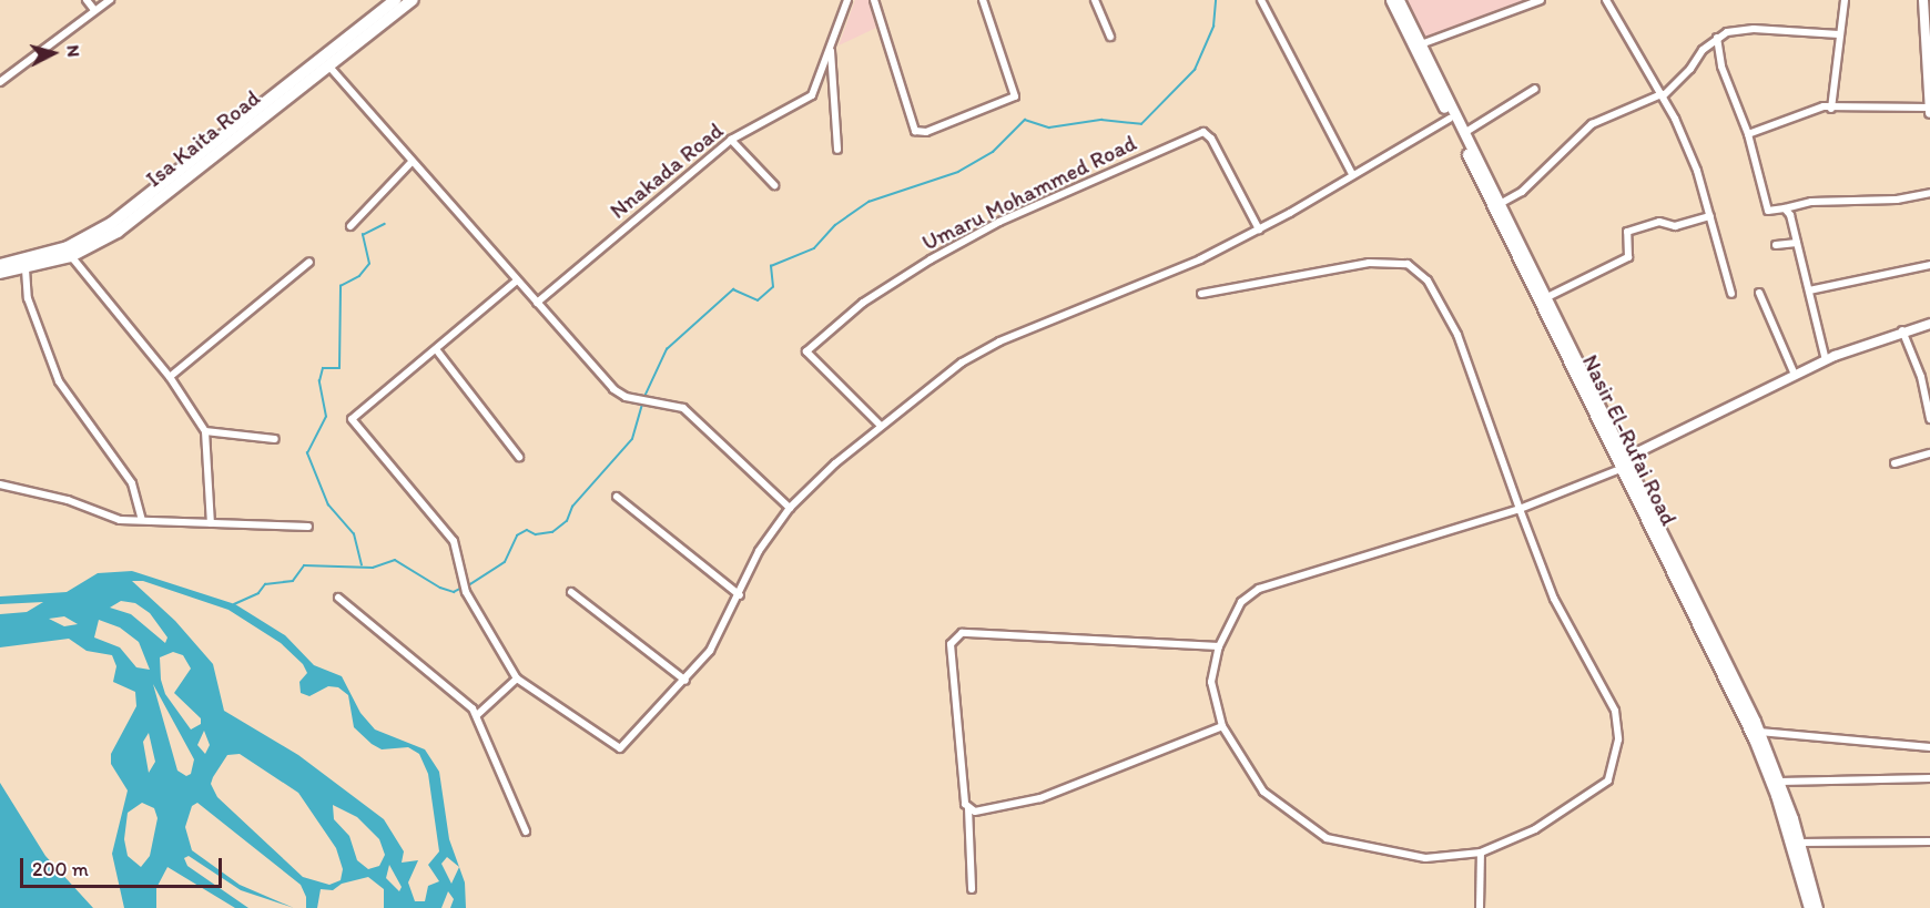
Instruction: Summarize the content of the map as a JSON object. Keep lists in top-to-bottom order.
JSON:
{
  "streets": {
    "main road": ["Isa Kaita Road", "Nasir El-Rufai Road"],
    "street": ["Nnakada Road", "Umaru Mohammed Road"]
  },
  "scale_bar": "200 m",
  "north": "right"
}
